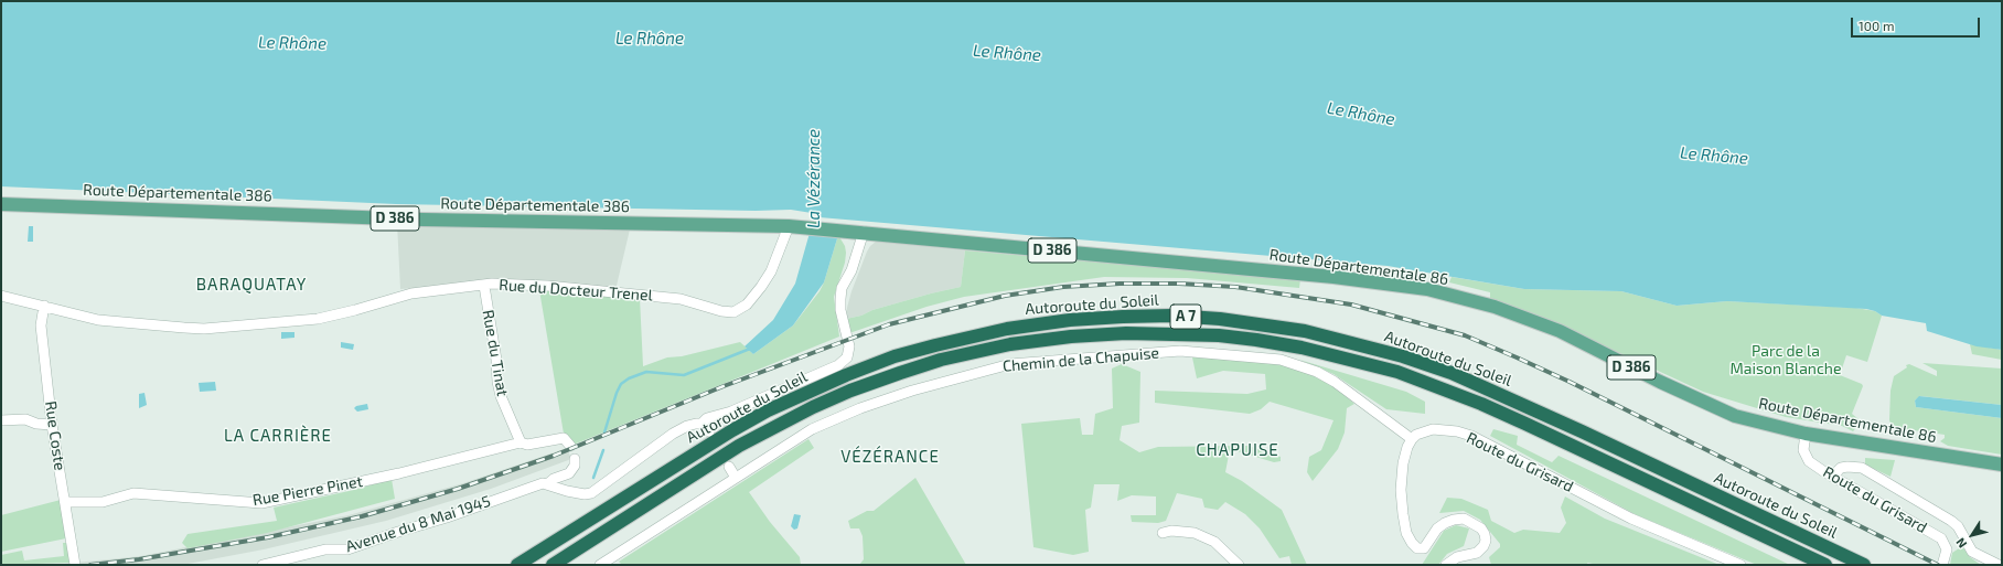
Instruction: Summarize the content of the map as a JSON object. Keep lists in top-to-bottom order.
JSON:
{
  "streets": {
    "highway": ["Autoroute du Soleil", "A 7"],
    "main road": ["Route Départementale 386", "D 386", "Route Départementale 86"],
    "street": [
      "Rue du Docteur Trenel",
      "Rue du Tinat",
      "Chemin de la Chapuise",
      "Rue Coste",
      "Route du Grisard",
      "Rue Pierre Pinet",
      "Avenue du 8 Mai 1945"
    ]
  },
  "crossings": [
    ["Route Départementale 386", "Route Départementale 86"],
    ["Route Départementale 386", "Rue du Docteur Trenel"],
    ["Route Départementale 86", "Route du Grisard"],
    ["Rue du Docteur Trenel", "Rue du Tinat"],
    ["Rue du Docteur Trenel", "Rue Coste"],
    ["Rue du Tinat", "Rue Pierre Pinet"],
    ["Chemin de la Chapuise", "Route du Grisard"],
    ["Rue Coste", "Rue Pierre Pinet"]
  ],
  "districts": [
    "BARAQUATAY",
    "LA CARRIÈRE",
    "CHAPUISE",
    "VÉZÉRANCE"
  ],
  "water": ["Le Rhône", "La Vézérance"],
  "parks": ["Parc de la Maison Blanche"],
  "scale_bar": "100 m",
  "north": "bottom left"
}
